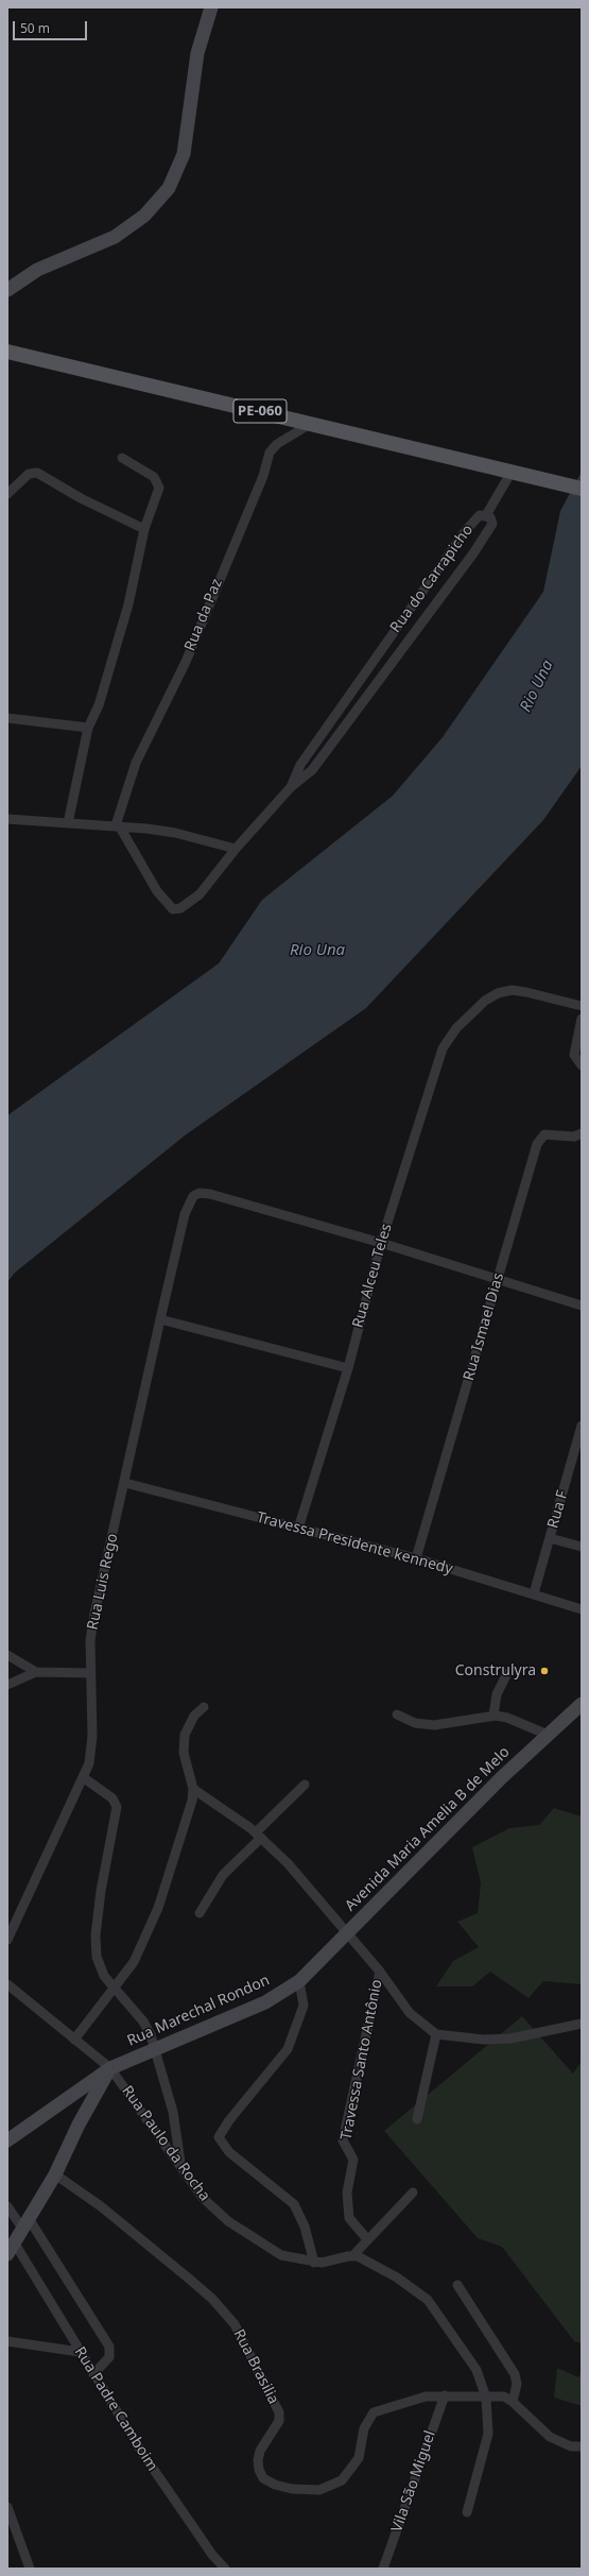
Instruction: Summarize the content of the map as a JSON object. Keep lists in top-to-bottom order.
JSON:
{
  "streets": {
    "main road": ["PE-060"],
    "street": [
      "Rua do Carrapicho",
      "Rua da Paz",
      "Rua Alceu Teles",
      "Rua Ismael Dias",
      "Rua F",
      "Travessa Presidente kennedy",
      "Rua Luis Rego",
      "Avenida Maria Amelia B de Melo",
      "Rua Marechal Rondon",
      "Travessa Santo Antônio",
      "Rua Paulo da Rocha",
      "Rua Brasilia",
      "Rua Padre Camboim",
      "Vila São Miguel"
    ]
  },
  "crossings": [
    ["PE-060", "Rua da Paz"],
    ["Rua Alceu Teles", "Travessa Presidente kennedy"],
    ["Rua Alceu Teles", "Rua Luis Rego"],
    ["Rua Ismael Dias", "Travessa Presidente kennedy"],
    ["Rua F", "Travessa Presidente kennedy"],
    ["Travessa Presidente kennedy", "Rua Luis Rego"],
    ["Avenida Maria Amelia B de Melo", "Rua Marechal Rondon"],
    ["Rua Marechal Rondon", "Rua Paulo da Rocha"],
    ["Rua Brasilia", "Vila São Miguel"]
  ],
  "water": ["Rio Una"],
  "places": ["Construlyra"],
  "scale_bar": "50 m"
}
